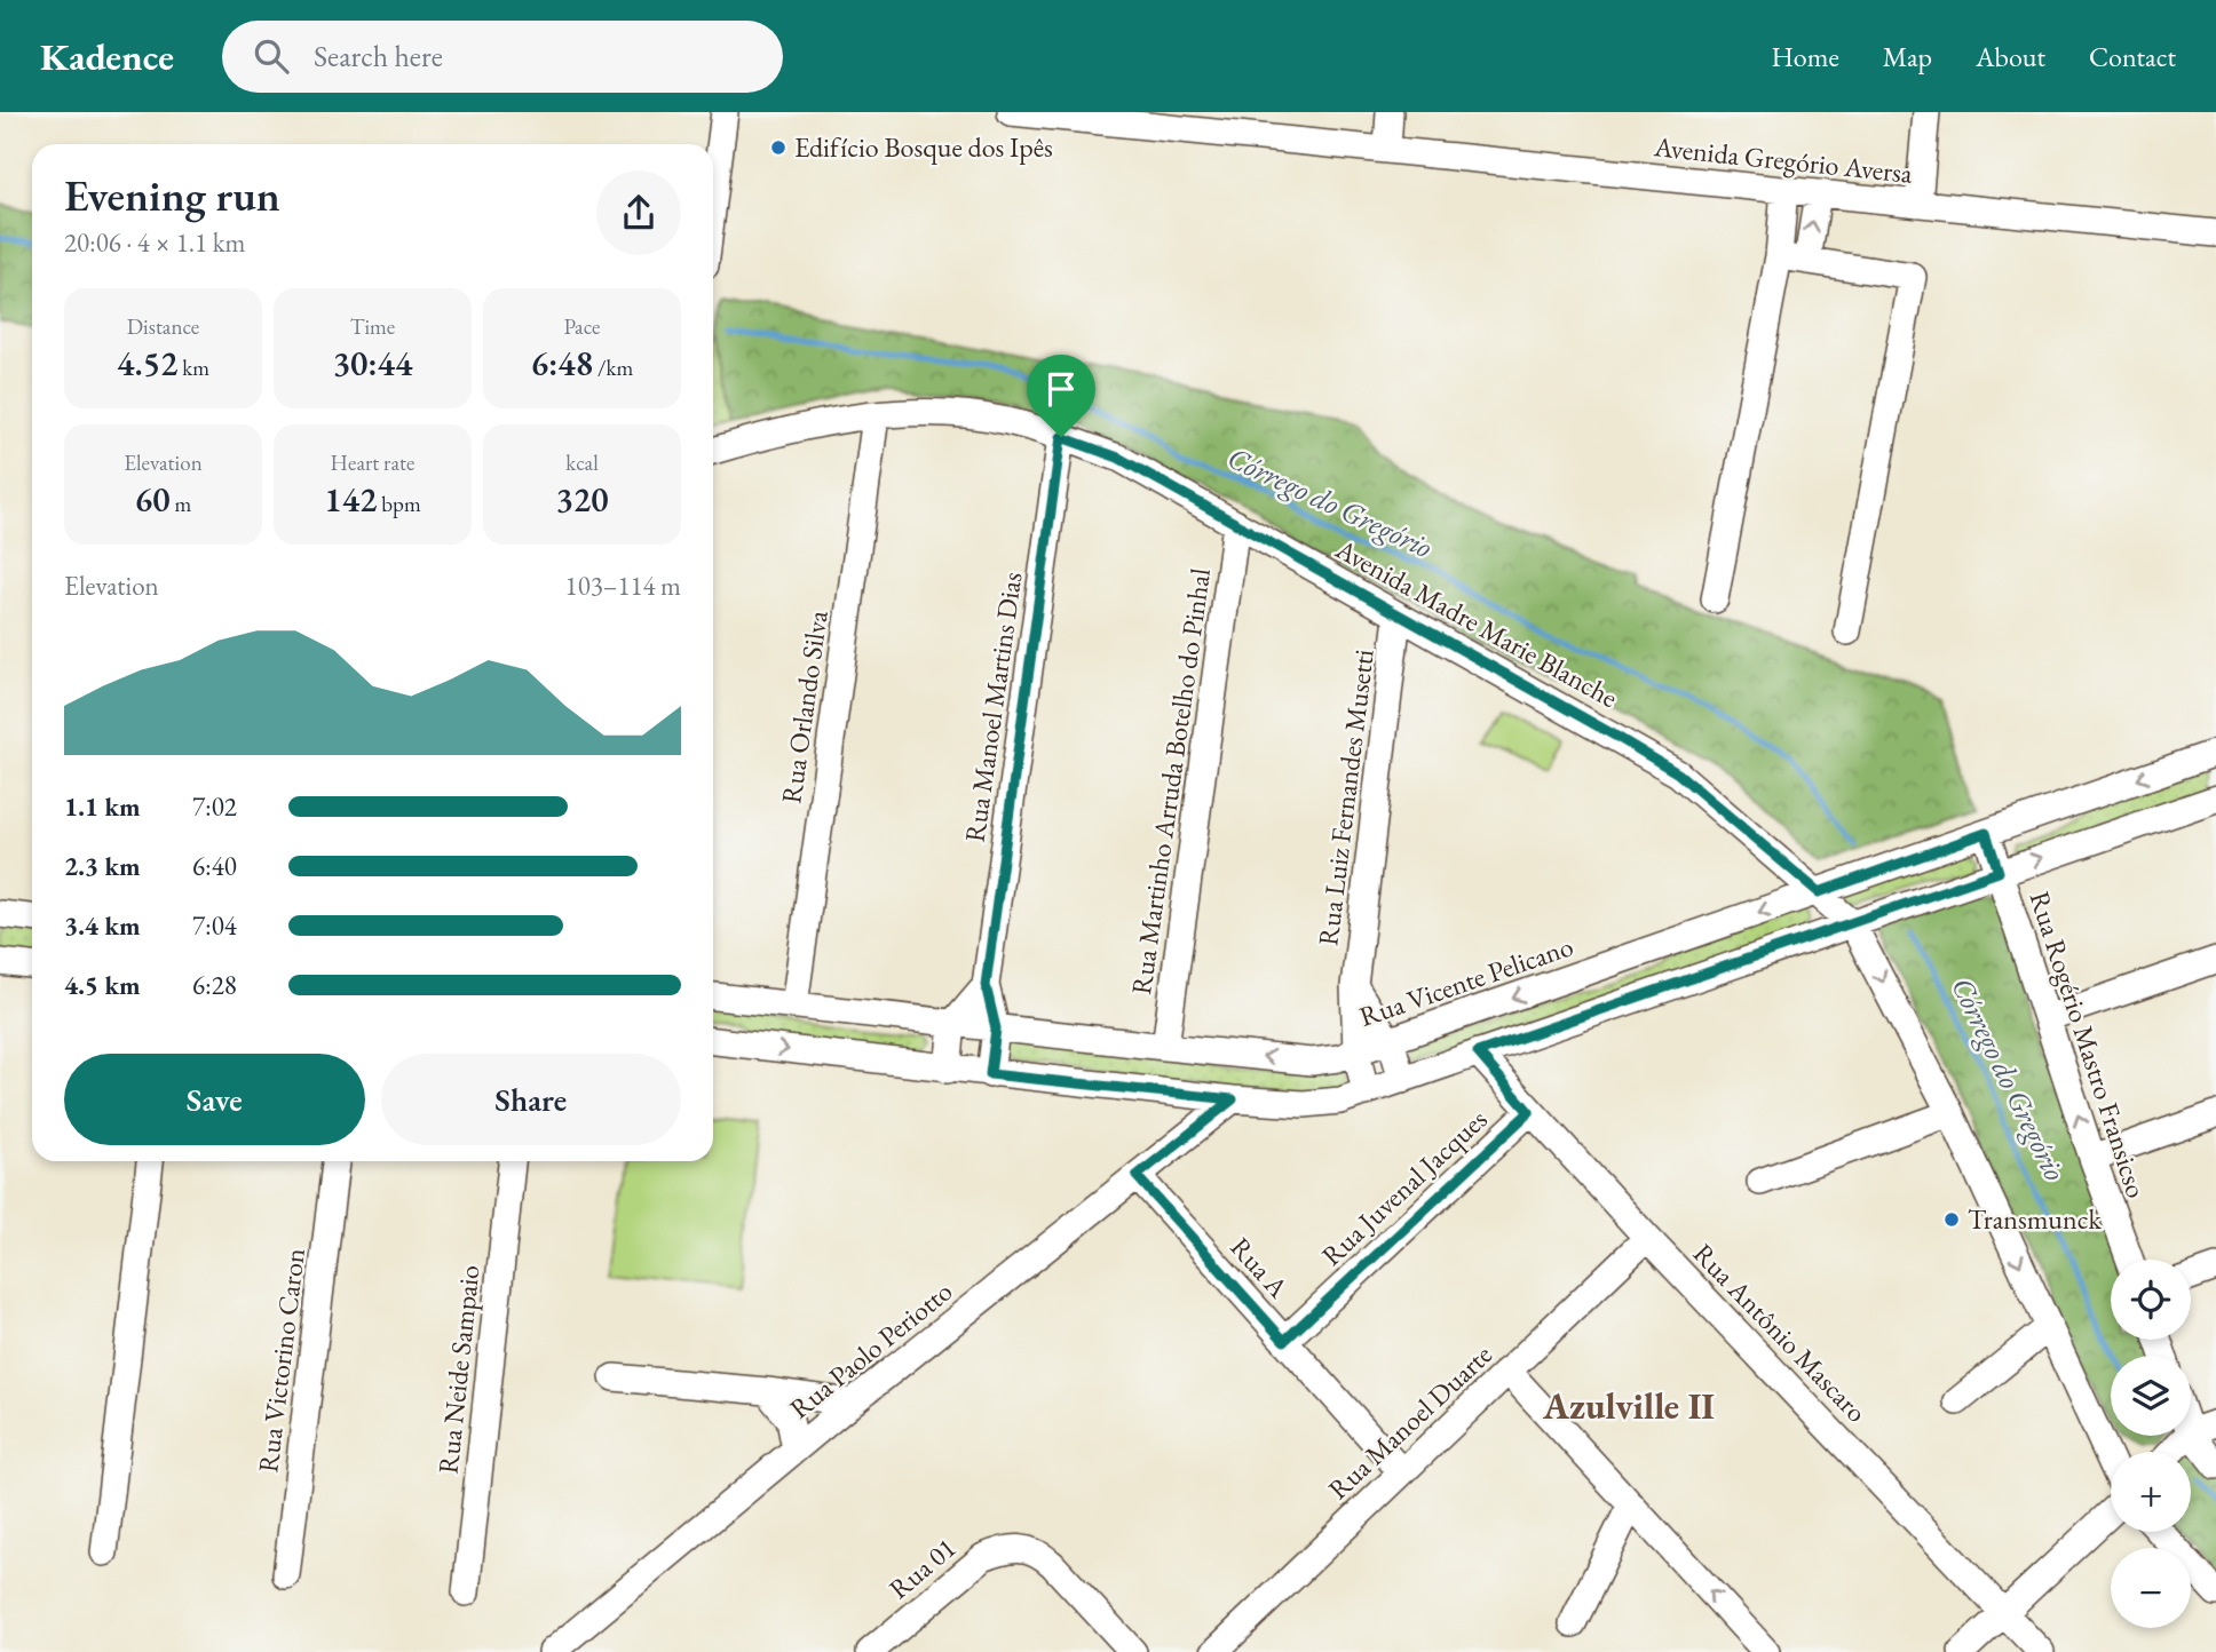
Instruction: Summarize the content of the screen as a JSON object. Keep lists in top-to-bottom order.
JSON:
{
  "streets": {
    "street": [
      "Avenida Gregório Aversa",
      "Avenida Madre Marie Blanche",
      "Rua Orlando Silva",
      "Rua Manoel Martins Dias",
      "Rua Martinho Arruda Botelho do Pinhal",
      "Rua Luiz Fernandes Musetti",
      "Rua Vicente Pelicano",
      "Rua Rogério Mastro Fransicso",
      "Rua Juvenal Jacques",
      "Rua A",
      "Rua Antônio Mascaro",
      "Rua Paolo Periotto",
      "Rua Victorino Caron",
      "Rua Neide Sampaio",
      "Rua Manoel Duarte",
      "Rua 01"
    ]
  },
  "crossings": [
    ["Avenida Madre Marie Blanche", "Rua Orlando Silva"],
    ["Avenida Madre Marie Blanche", "Rua Manoel Martins Dias"],
    ["Avenida Madre Marie Blanche", "Rua Martinho Arruda Botelho do Pinhal"],
    ["Avenida Madre Marie Blanche", "Rua Luiz Fernandes Musetti"],
    ["Avenida Madre Marie Blanche", "Rua Vicente Pelicano"],
    ["Rua Orlando Silva", "Rua Vicente Pelicano"],
    ["Rua Manoel Martins Dias", "Rua Vicente Pelicano"],
    ["Rua Martinho Arruda Botelho do Pinhal", "Rua Vicente Pelicano"],
    ["Rua Luiz Fernandes Musetti", "Rua Vicente Pelicano"],
    ["Rua Vicente Pelicano", "Rua Rogério Mastro Fransicso"],
    ["Rua Juvenal Jacques", "Rua A"],
    ["Rua Juvenal Jacques", "Rua Antônio Mascaro"],
    ["Rua A", "Rua Paolo Periotto"],
    ["Rua A", "Rua Manoel Duarte"],
    ["Rua Antônio Mascaro", "Rua Manoel Duarte"]
  ],
  "districts": ["Azulville II"],
  "water": ["Córrego do Gregório"],
  "places": ["Edifício Bosque dos Ipês", "Transmunck"],
  "page": {
    "header": "Kadence",
    "search": "Search here",
    "nav": [
      "Home",
      "Map",
      "About",
      "Contact"
    ],
    "heading": ["Evening run", "20:06 · 4 × 1.1 km"],
    "stats": [
      ["Distance", "4.52 km"],
      ["Time", "30:44"],
      ["Pace", "6:48 /km"],
      ["Elevation", "60 m"],
      ["Heart rate", "142 bpm"],
      ["kcal", "320"]
    ],
    "chart": ["Elevation", "103–114 m"],
    "list": [
      {
        "name": "1.1 km",
        "note": "7:02"
      },
      {
        "name": "2.3 km",
        "note": "6:40"
      },
      {
        "name": "3.4 km",
        "note": "7:04"
      },
      {
        "name": "4.5 km",
        "note": "6:28"
      }
    ],
    "buttons": ["Save", "Share"],
    "map_buttons": ["+", "−"]
  }
}
